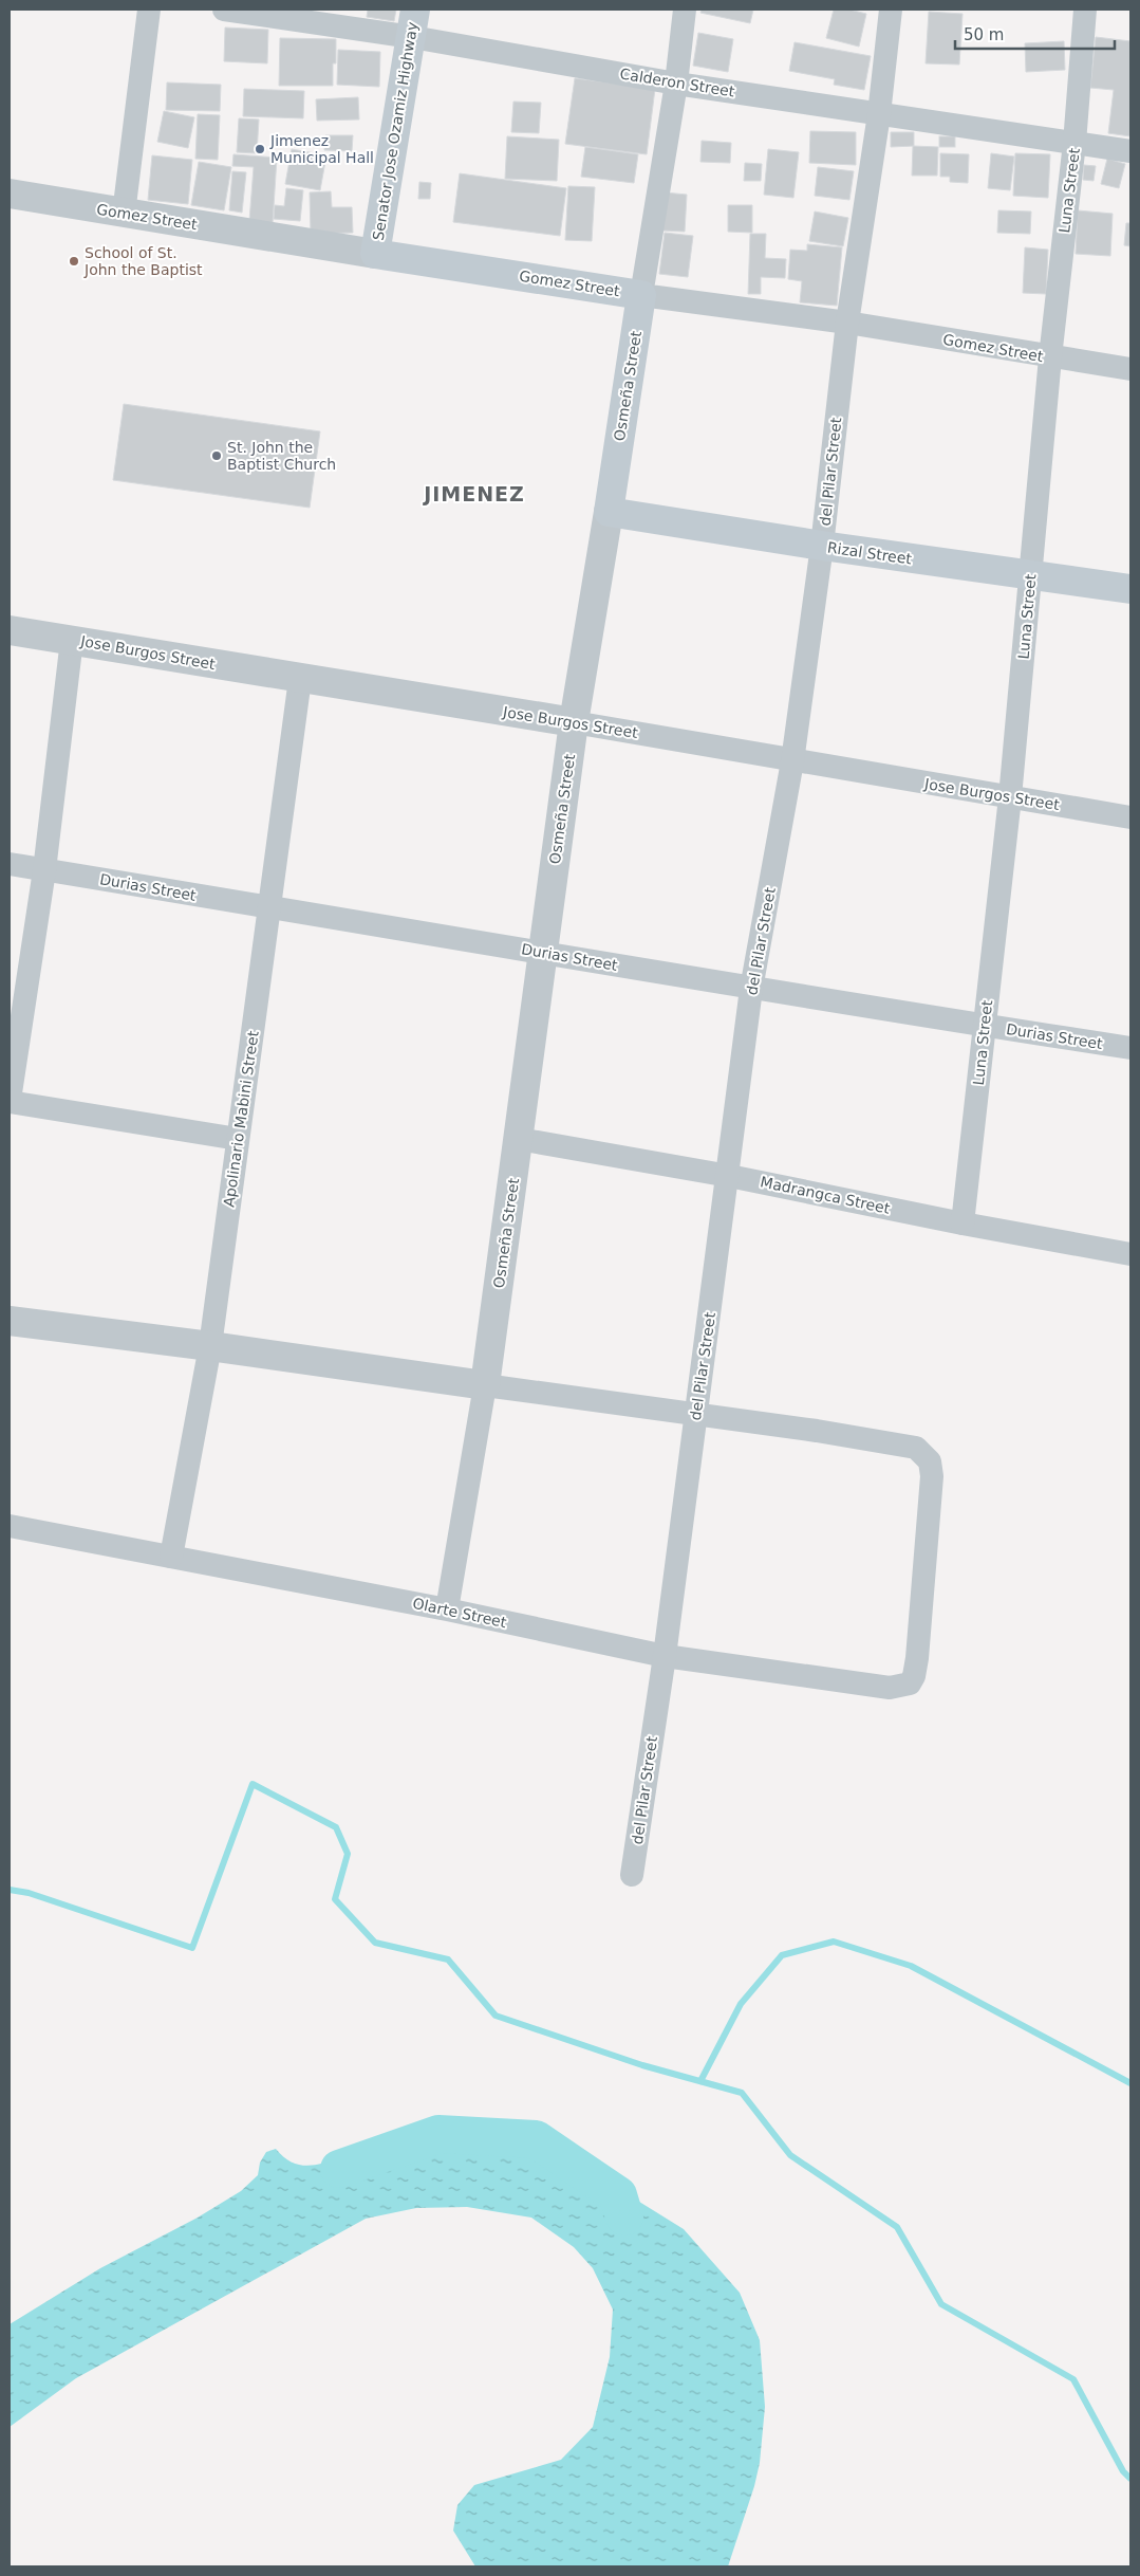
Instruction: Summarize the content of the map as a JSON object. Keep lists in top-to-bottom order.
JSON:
{
  "streets": {
    "main road": [
      "Senator Jose Ozamiz Highway",
      "Gomez Street",
      "Osmeña Street",
      "Rizal Street"
    ],
    "street": [
      "Calderon Street",
      "Luna Street",
      "del Pilar Street",
      "Jose Burgos Street",
      "Durias Street",
      "Apolinario Mabini Street",
      "Madrangca Street",
      "Olarte Street"
    ]
  },
  "crossings": [
    ["Calderon Street", "Senator Jose Ozamiz Highway"],
    ["Calderon Street", "Luna Street"],
    ["Calderon Street", "Osmeña Street"],
    ["Calderon Street", "del Pilar Street"],
    ["Senator Jose Ozamiz Highway", "Gomez Street"],
    ["Luna Street", "Gomez Street"],
    ["Luna Street", "Rizal Street"],
    ["Luna Street", "Jose Burgos Street"],
    ["Luna Street", "Durias Street"],
    ["Luna Street", "Madrangca Street"],
    ["Gomez Street", "Osmeña Street"],
    ["Gomez Street", "del Pilar Street"],
    ["Osmeña Street", "Rizal Street"],
    ["Osmeña Street", "Jose Burgos Street"],
    ["Osmeña Street", "Durias Street"],
    ["Osmeña Street", "Madrangca Street"],
    ["Osmeña Street", "Olarte Street"],
    ["del Pilar Street", "Rizal Street"],
    ["del Pilar Street", "Jose Burgos Street"],
    ["del Pilar Street", "Durias Street"],
    ["del Pilar Street", "Madrangca Street"],
    ["del Pilar Street", "Olarte Street"],
    ["Jose Burgos Street", "Apolinario Mabini Street"],
    ["Durias Street", "Apolinario Mabini Street"],
    ["Apolinario Mabini Street", "Olarte Street"]
  ],
  "districts": ["JIMENEZ"],
  "places": ["Jimenez Municipal Hall", "School of St. John the Baptist", "St. John the Baptist Church"],
  "scale_bar": "50 m"
}
